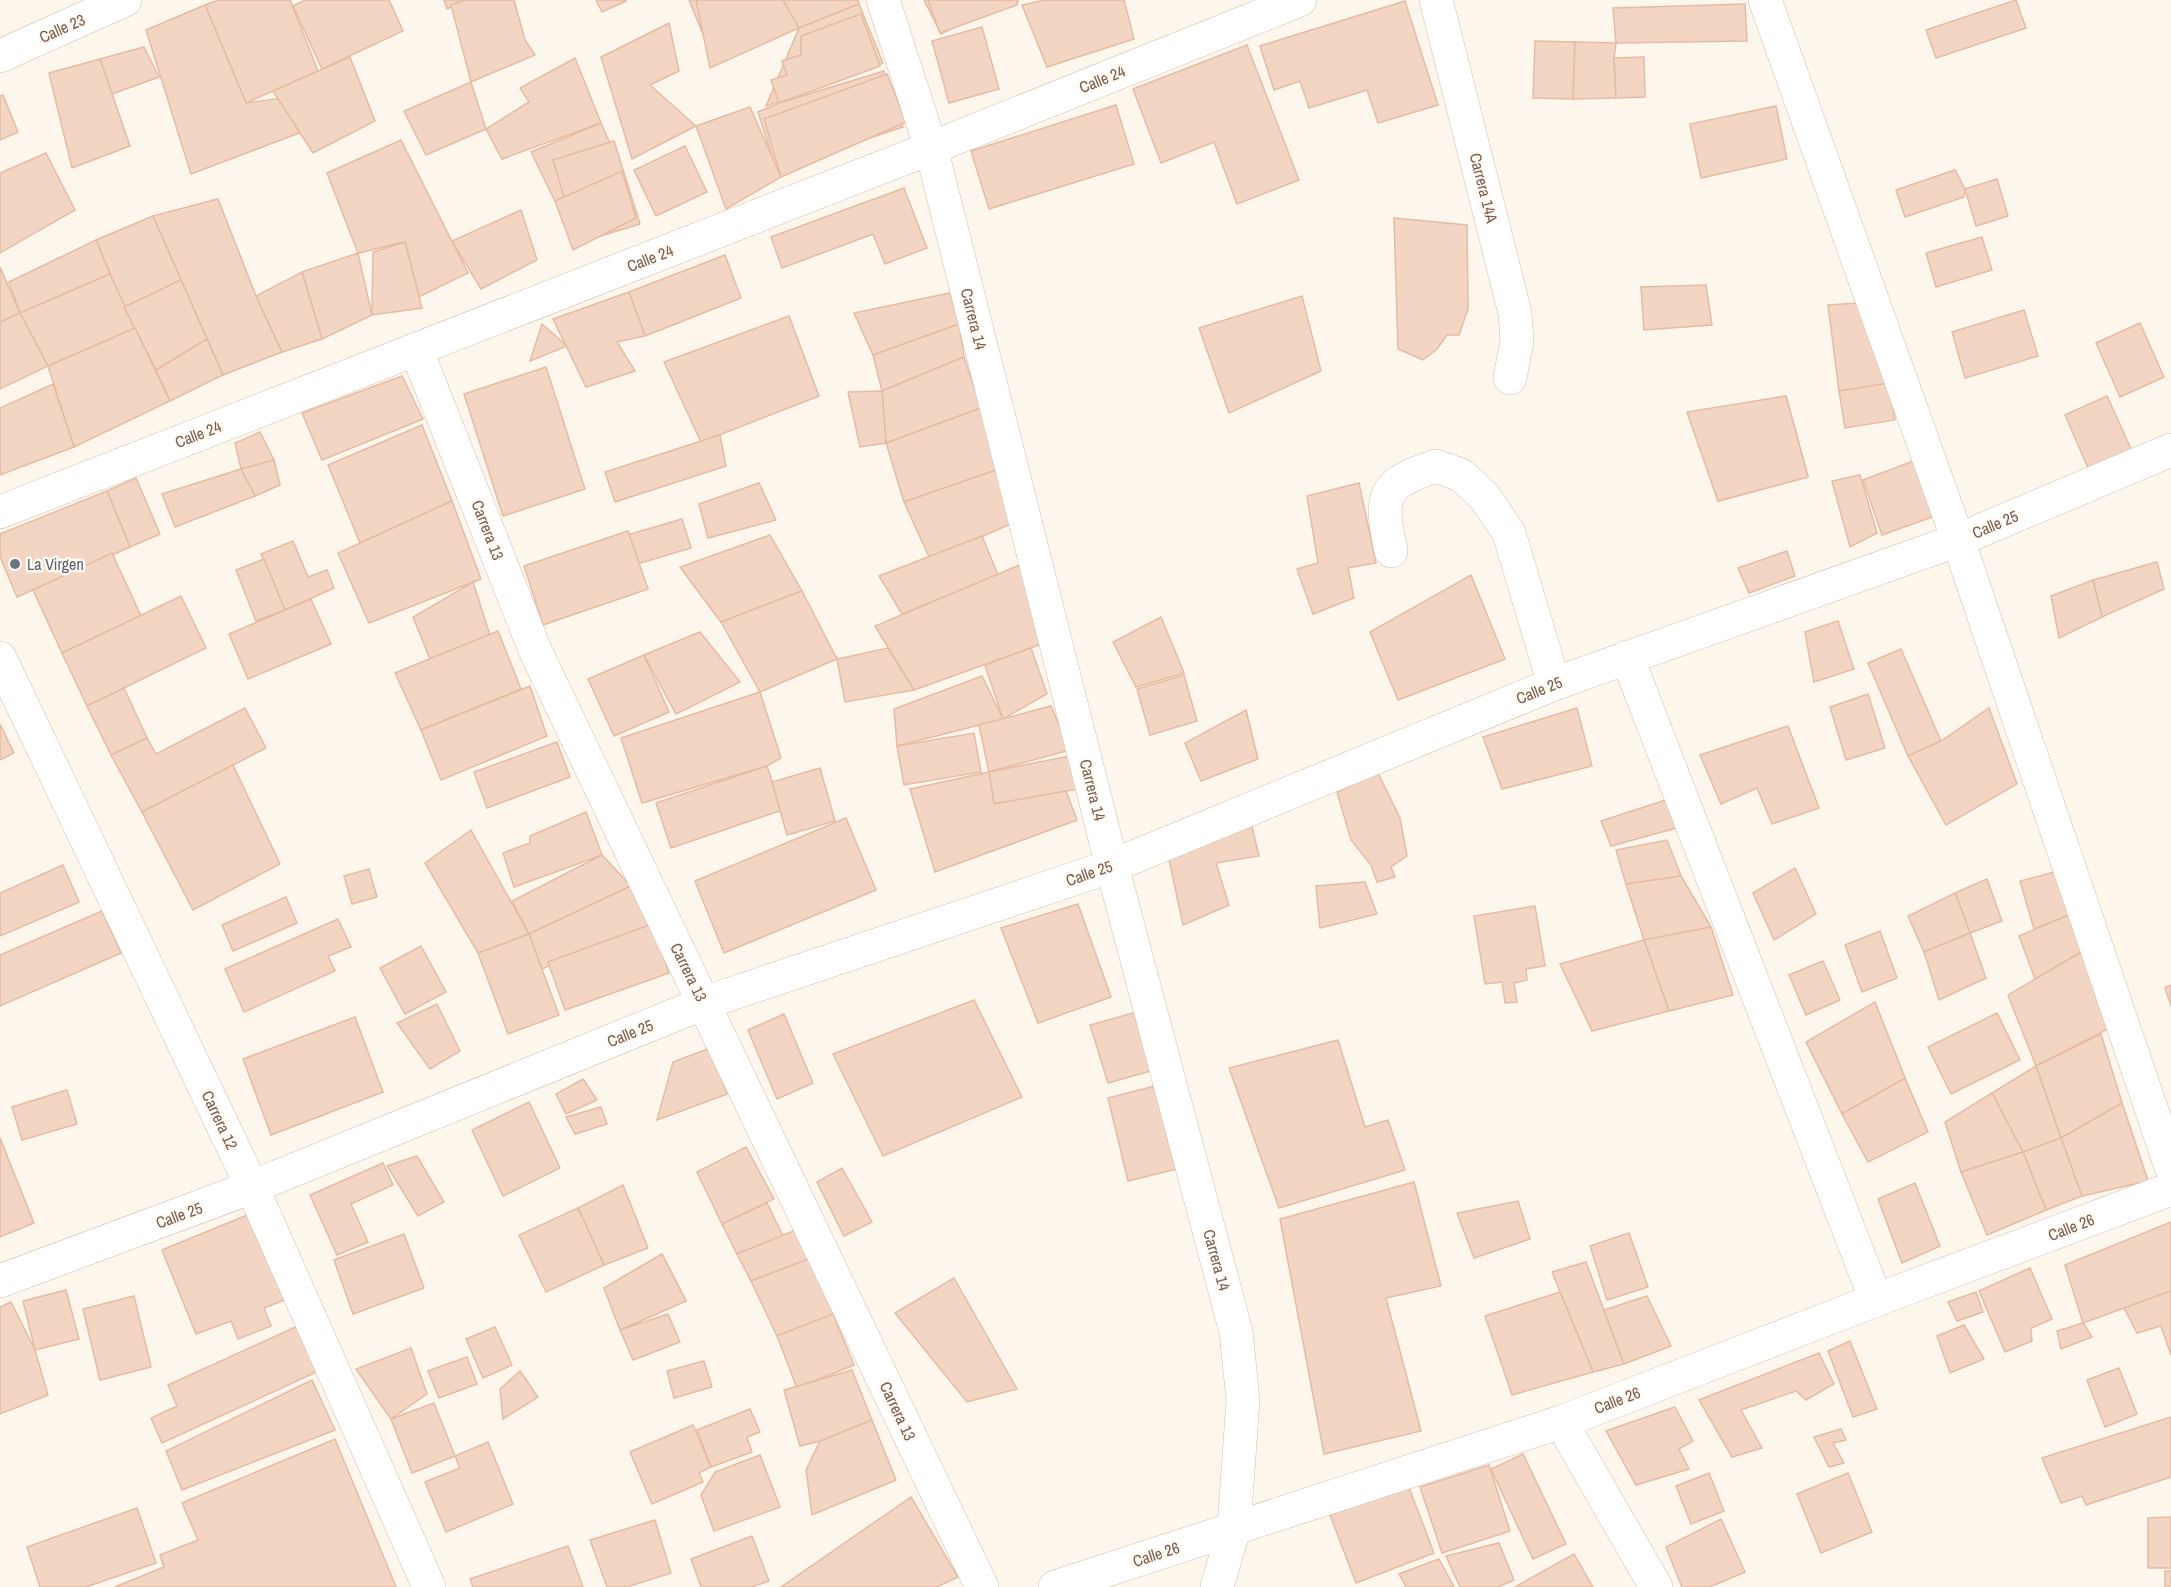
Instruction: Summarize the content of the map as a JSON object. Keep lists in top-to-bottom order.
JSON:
{
  "streets": {
    "street": [
      "Calle 23",
      "Calle 24",
      "Carrera 14A",
      "Carrera 14",
      "Calle 25",
      "Carrera 13",
      "Carrera 12",
      "Calle 26"
    ]
  },
  "crossings": [
    ["Calle 24", "Carrera 14"],
    ["Calle 24", "Carrera 13"],
    ["Carrera 14", "Calle 25"],
    ["Carrera 14", "Calle 26"],
    ["Calle 25", "Carrera 13"],
    ["Calle 25", "Carrera 12"]
  ],
  "places": ["La Virgen"]
}
